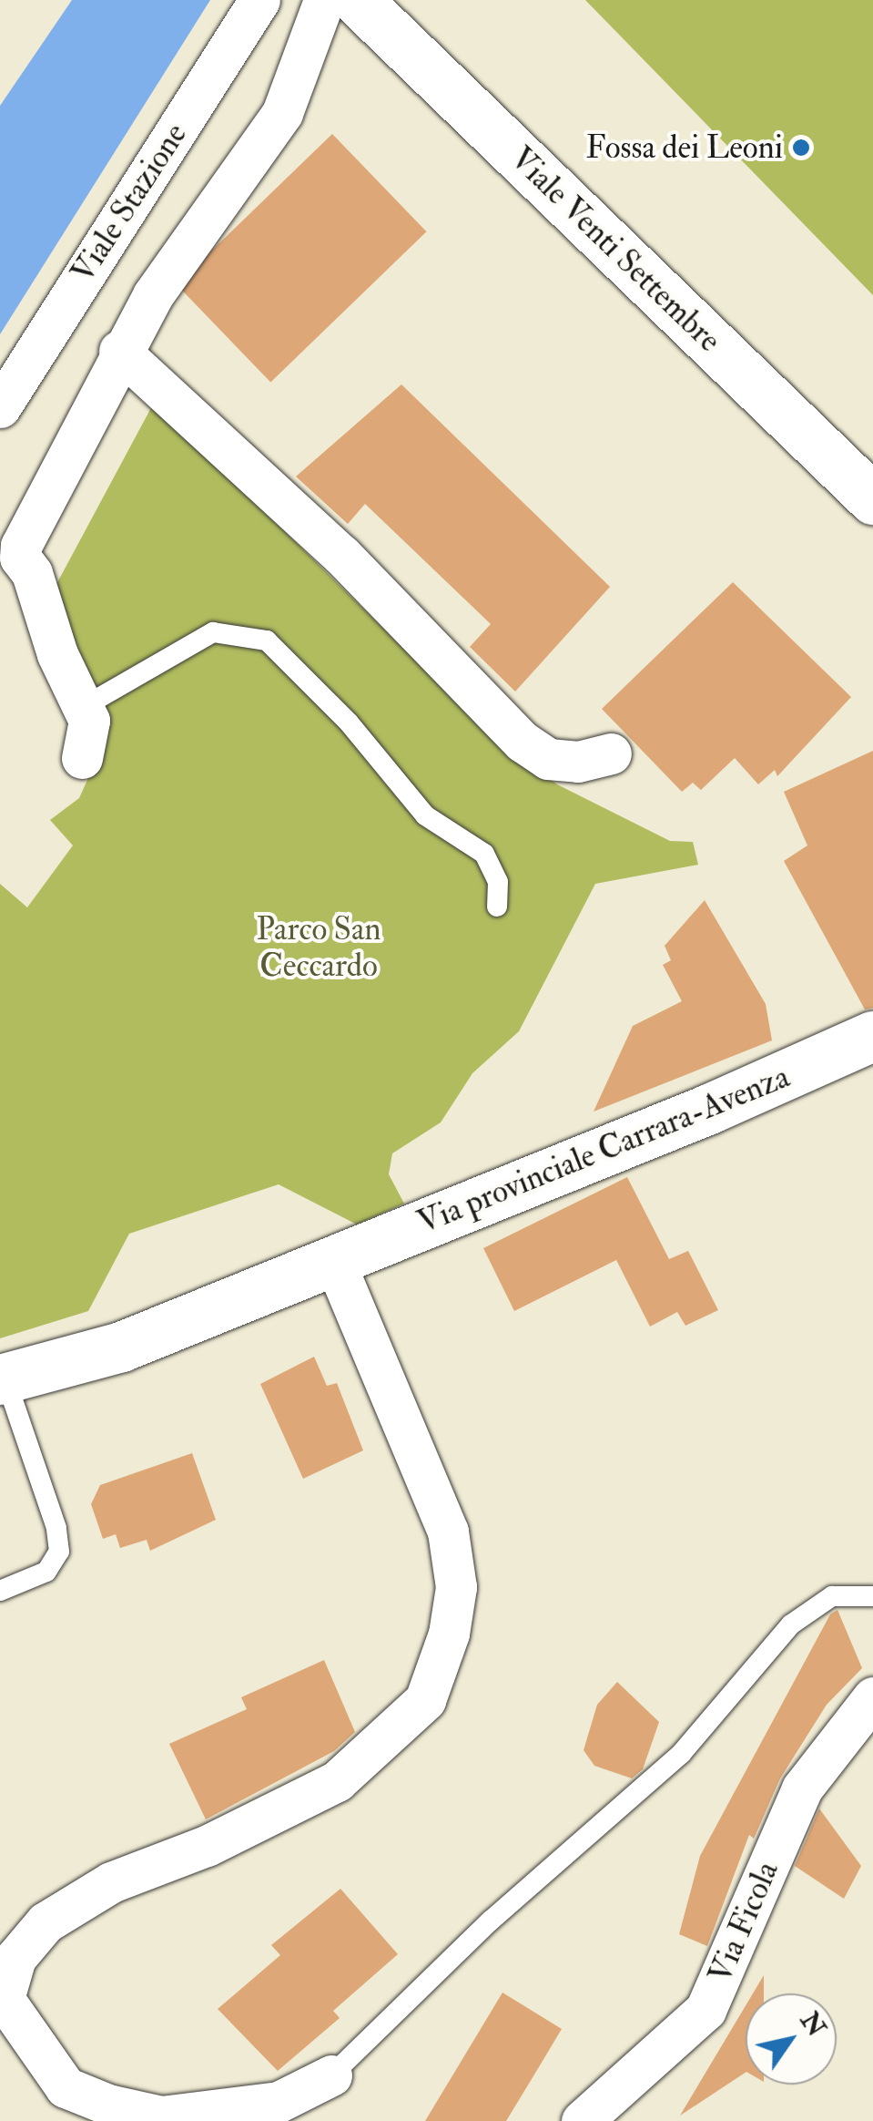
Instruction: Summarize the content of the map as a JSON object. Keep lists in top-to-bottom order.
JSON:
{
  "streets": {
    "main road": ["Viale Venti Settembre", "Via provinciale Carrara-Avenza"],
    "street": ["Viale Stazione", "Via Ficola"]
  },
  "parks": ["Parco San Ceccardo"],
  "places": ["Fossa dei Leoni"],
  "north": "top right"
}
